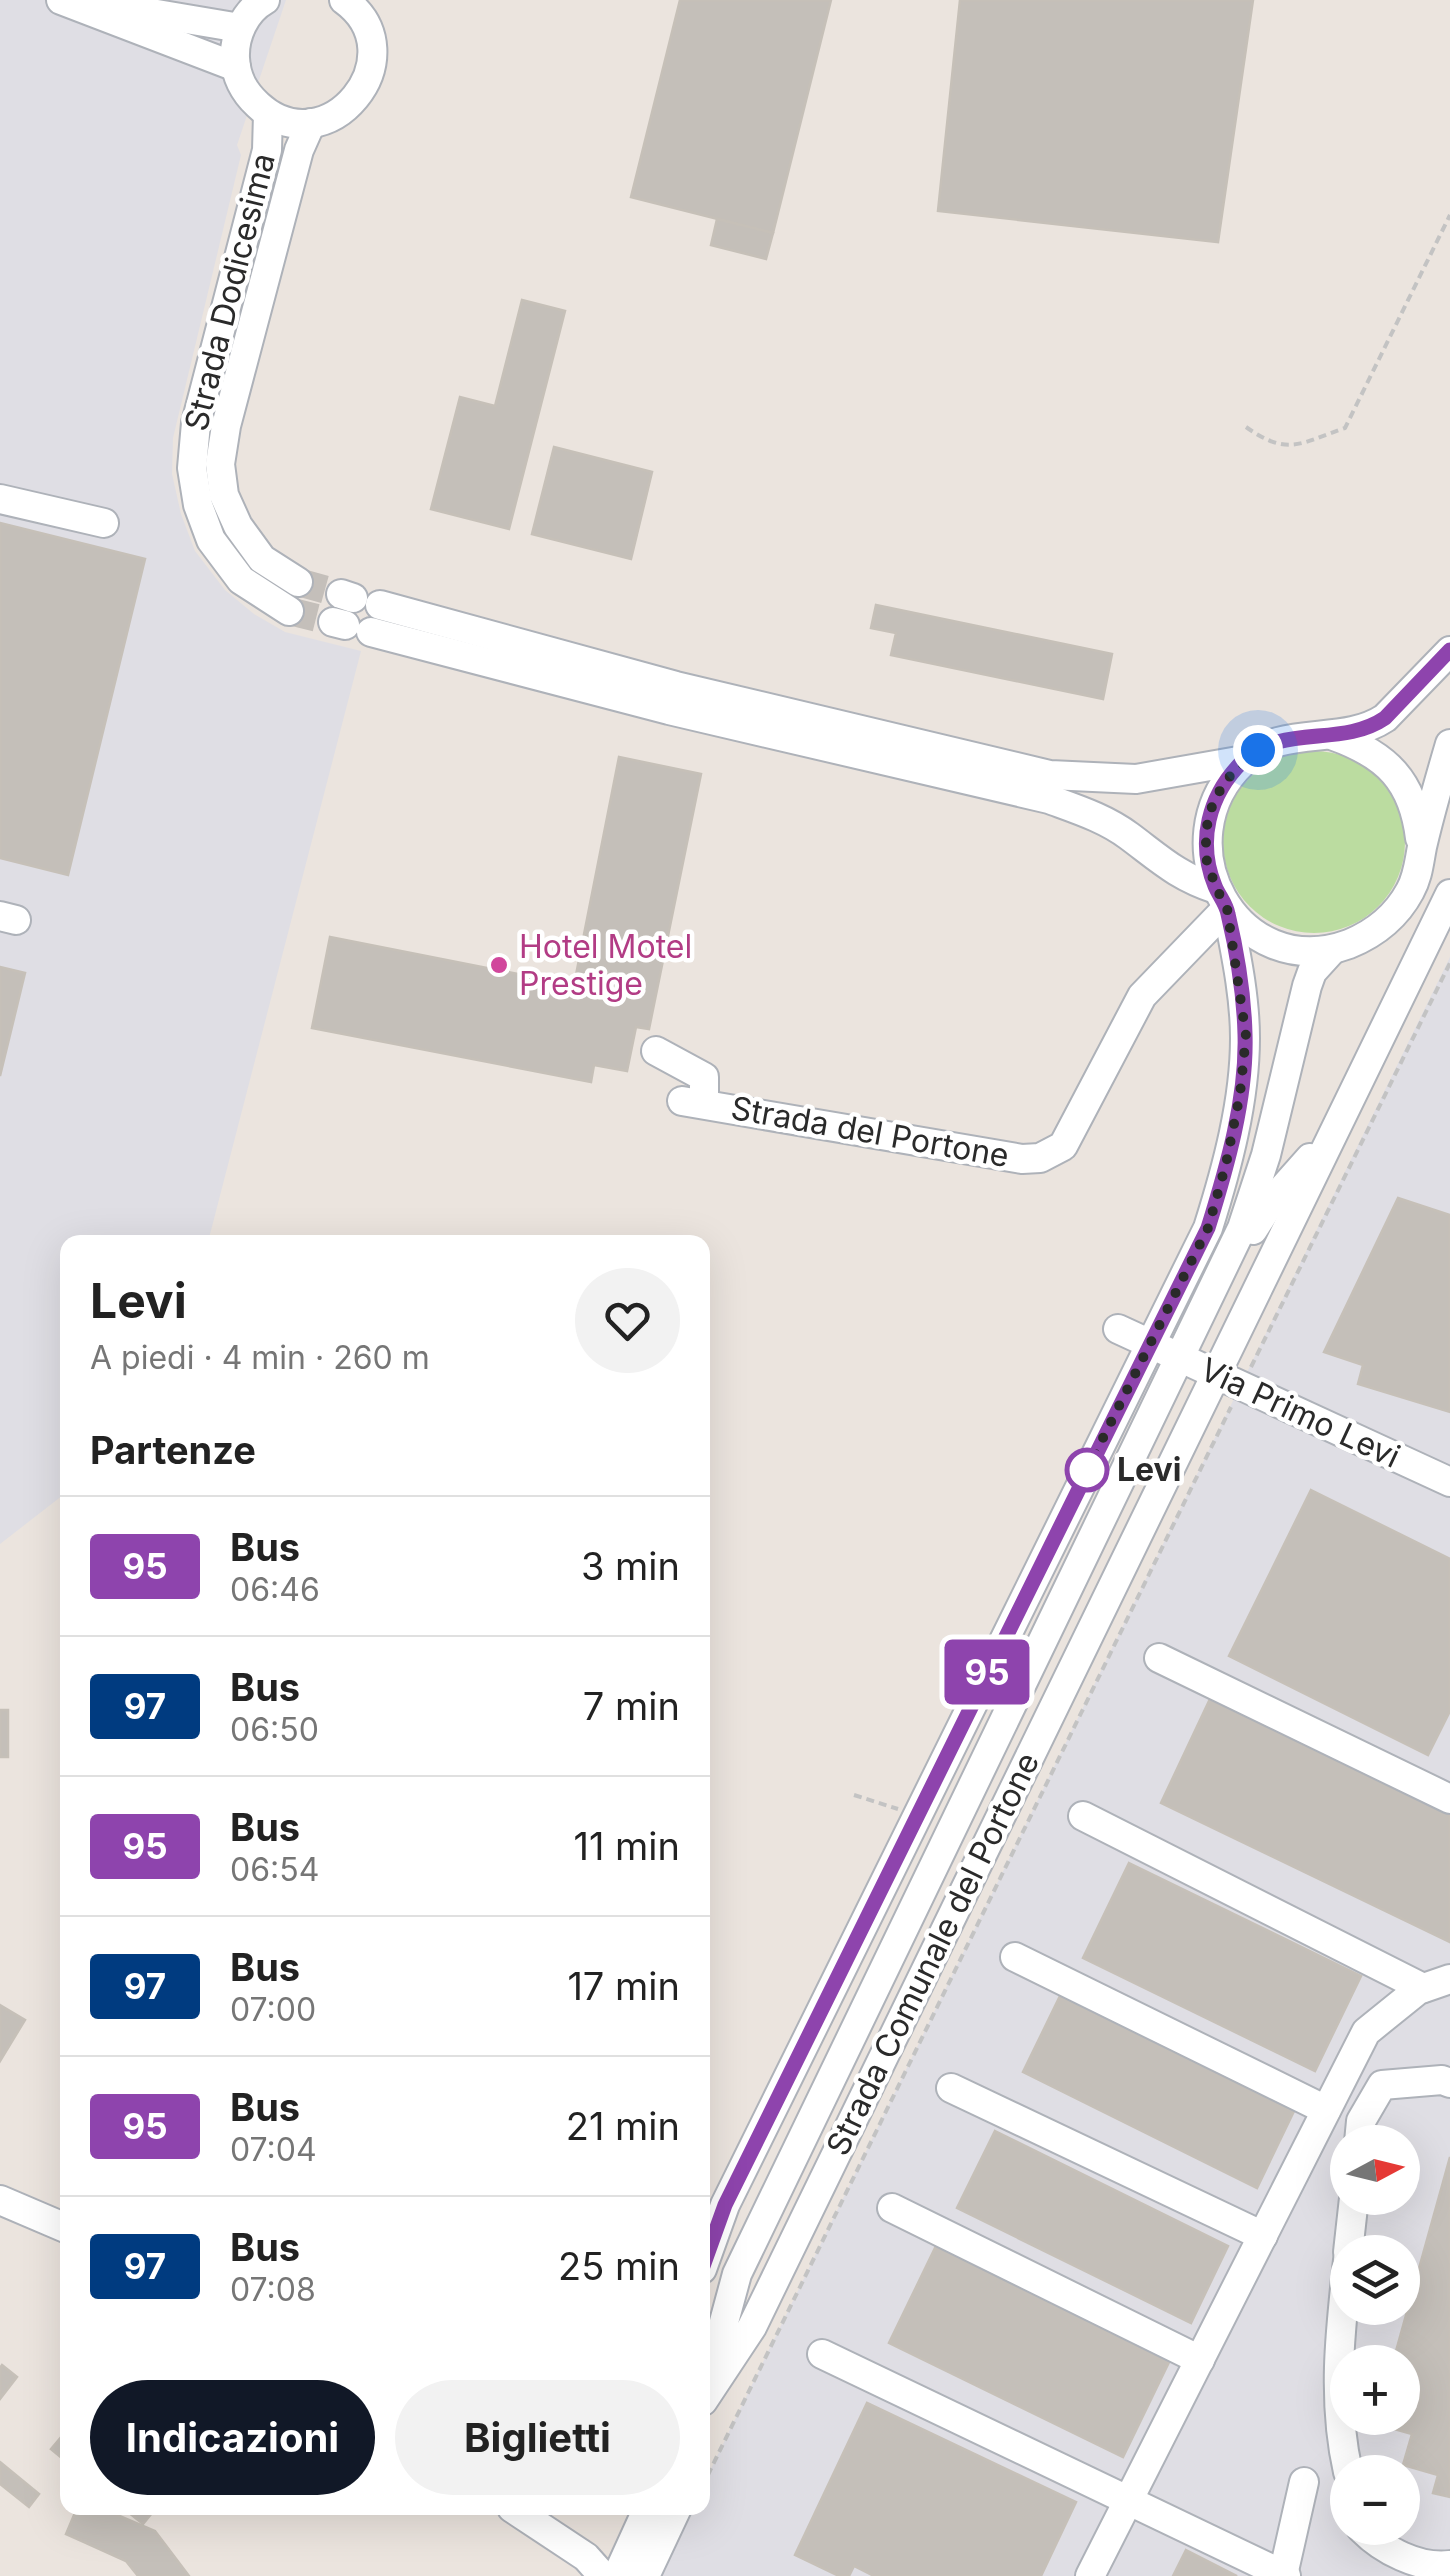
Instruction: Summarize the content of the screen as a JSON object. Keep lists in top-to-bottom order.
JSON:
{
  "streets": {
    "street": [
      "Strada Dodicesima",
      "Strada del Portone",
      "Via Primo Levi",
      "Strada Comunale del Portone"
    ]
  },
  "crossings": [
    ["Strada del Portone", "Strada Comunale del Portone"],
    ["Via Primo Levi", "Strada Comunale del Portone"]
  ],
  "places": ["Hotel Motel Prestige", "Levi"],
  "lines": ["bus line 95"],
  "north": "right",
  "page": {
    "on_map": "95",
    "heading": [
      ["Levi", "A piedi · 4 min · 260 m"],
      "Partenze"
    ],
    "list": [
      {
        "mark": "95",
        "name": "Bus",
        "note": "06:46",
        "value": "3 min"
      },
      {
        "mark": "97",
        "name": "Bus",
        "note": "06:50",
        "value": "7 min"
      },
      {
        "mark": "95",
        "name": "Bus",
        "note": "06:54",
        "value": "11 min"
      },
      {
        "mark": "97",
        "name": "Bus",
        "note": "07:00",
        "value": "17 min"
      },
      {
        "mark": "95",
        "name": "Bus",
        "note": "07:04",
        "value": "21 min"
      },
      {
        "mark": "97",
        "name": "Bus",
        "note": "07:08",
        "value": "25 min"
      }
    ],
    "map_buttons": ["+", "−"],
    "buttons": ["Indicazioni", "Biglietti"]
  }
}
